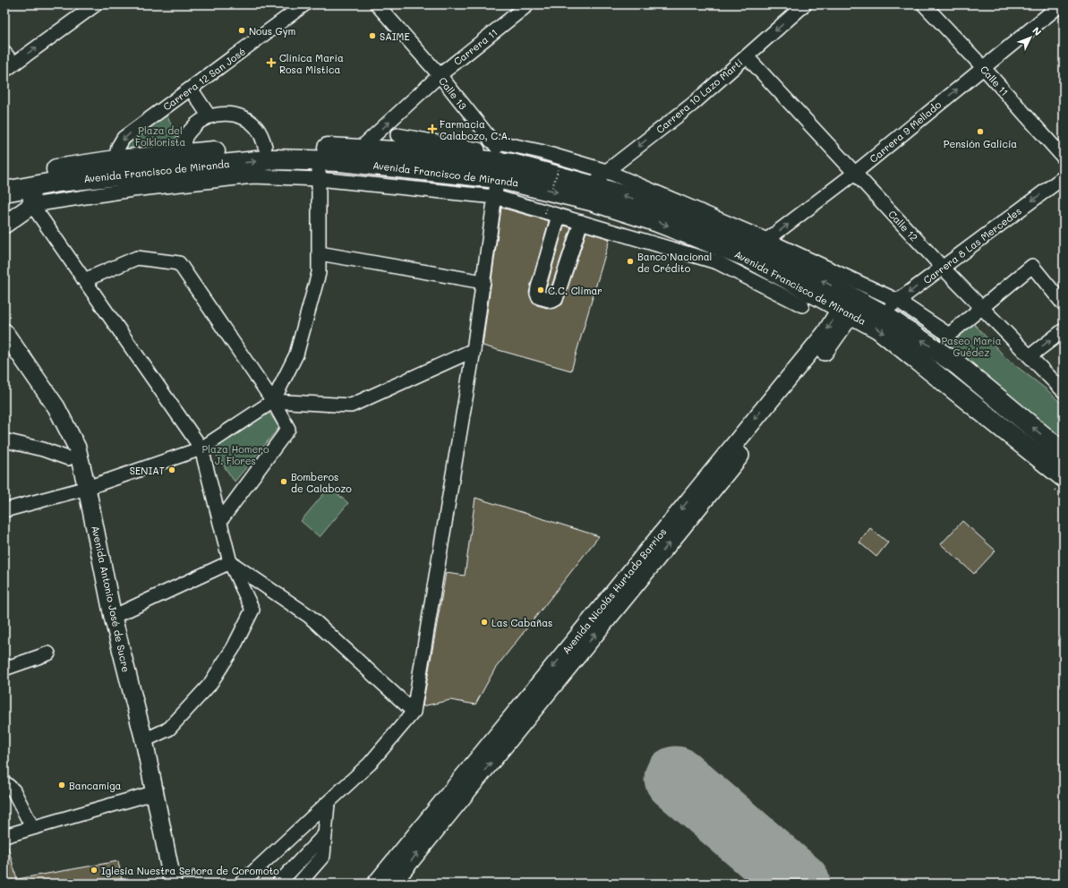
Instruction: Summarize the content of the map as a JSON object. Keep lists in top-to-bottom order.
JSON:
{
  "streets": {
    "highway": ["Avenida Francisco de Miranda"],
    "main road": ["Avenida Nicolás Hurtado Barrios", "Avenida Antonio José de Sucre"],
    "street": [
      "Carrera 11",
      "Carrera 12 San José",
      "Calle 11",
      "Calle 13",
      "Carrera 10 Lazo Martí",
      "Carrera 9 Mellado",
      "Calle 12",
      "Carrera 8 Las Mercedes"
    ]
  },
  "crossings": [
    ["Carrera 11", "Calle 13"],
    ["Carrera 11", "Avenida Francisco de Miranda"],
    ["Carrera 12 San José", "Avenida Francisco de Miranda"],
    ["Calle 11", "Carrera 9 Mellado"],
    ["Calle 13", "Avenida Francisco de Miranda"],
    ["Carrera 10 Lazo Martí", "Avenida Francisco de Miranda"],
    ["Carrera 10 Lazo Martí", "Calle 12"],
    ["Carrera 9 Mellado", "Avenida Francisco de Miranda"],
    ["Carrera 9 Mellado", "Calle 12"],
    ["Avenida Francisco de Miranda", "Calle 12"],
    ["Avenida Francisco de Miranda", "Carrera 8 Las Mercedes"],
    ["Avenida Francisco de Miranda", "Avenida Nicolás Hurtado Barrios"],
    ["Calle 12", "Carrera 8 Las Mercedes"]
  ],
  "one_way": [
    "Carrera 11",
    "Carrera 10 Lazo Martí",
    "Carrera 9 Mellado",
    "Carrera 8 Las Mercedes"
  ],
  "parks": ["Plaza del Folklorista", "Paseo María Guédez", "Plaza Homero J. Flores"],
  "places": {
    "other": [
      "Nous Gym",
      "SAIME",
      "Pensión Galicia",
      "Banco Nacional de Crédito",
      "C.C. Climar",
      "SENIAT",
      "Bomberos de Calabozo",
      "Las Cabañas",
      "Bancamiga",
      "Iglesia Nuestra Señora de Coromoto"
    ],
    "health": ["Clínica María Rosa Mistica", "Farmacia Calabozo, C.A."]
  },
  "north": "top right"
}
